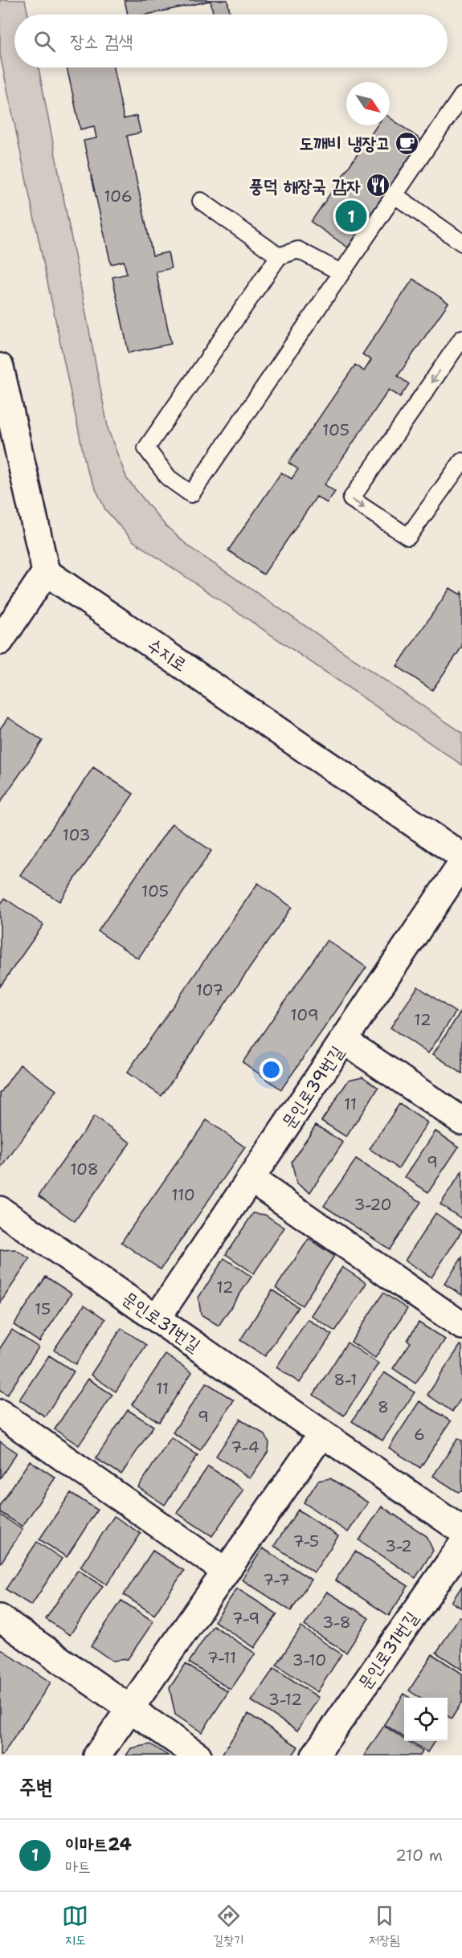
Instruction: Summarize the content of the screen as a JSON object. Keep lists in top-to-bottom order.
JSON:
{
  "streets": {
    "street": ["수지로", "문인로39번길", "문인로31번길"]
  },
  "crossings": [
    ["문인로39번길", "문인로31번길"]
  ],
  "places": {
    "cafe": ["도깨비 냉장고"],
    "restaurant": ["풍덕 해장국 감자"]
  },
  "house_numbers": [
    "106",
    "105",
    "103",
    "105",
    "107",
    "109",
    "12",
    "11",
    "9",
    "108",
    "110",
    "3-20",
    "12",
    "15",
    "8-1",
    "11",
    "8",
    "9",
    "6",
    "7-4",
    "7-5",
    "3-2",
    "7-7",
    "7-9",
    "3-8",
    "7-11",
    "3-10",
    "3-12"
  ],
  "north": "bottom right",
  "page": {
    "search": "장소 검색",
    "pins": "1",
    "heading": "주변",
    "list": [
      {
        "mark": "1",
        "name": "이마트24",
        "note": "마트",
        "value": "210 m"
      }
    ],
    "nav": ["지도", "길찾기", "저장됨"]
  }
}
